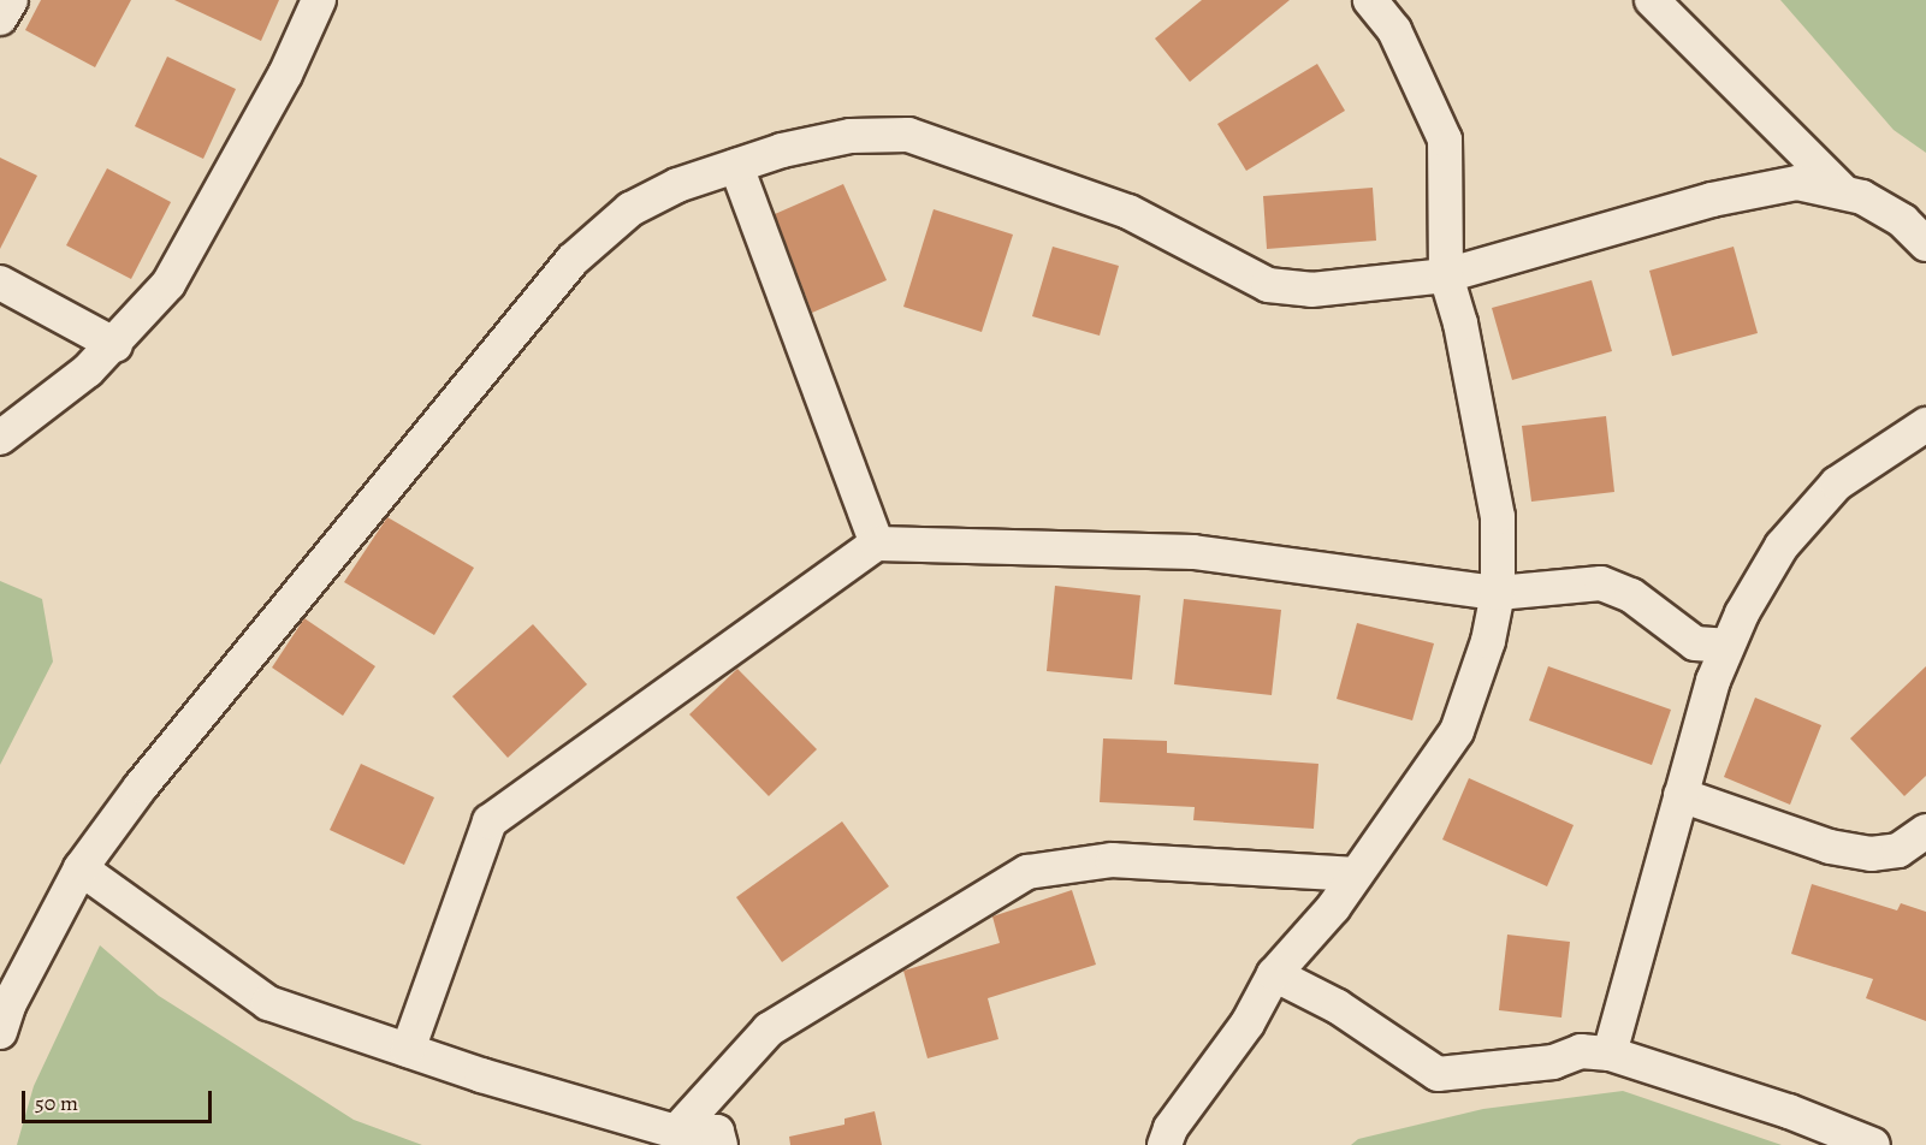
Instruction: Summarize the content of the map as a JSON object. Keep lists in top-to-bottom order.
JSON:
{
  "scale_bar": "50 m"
}
